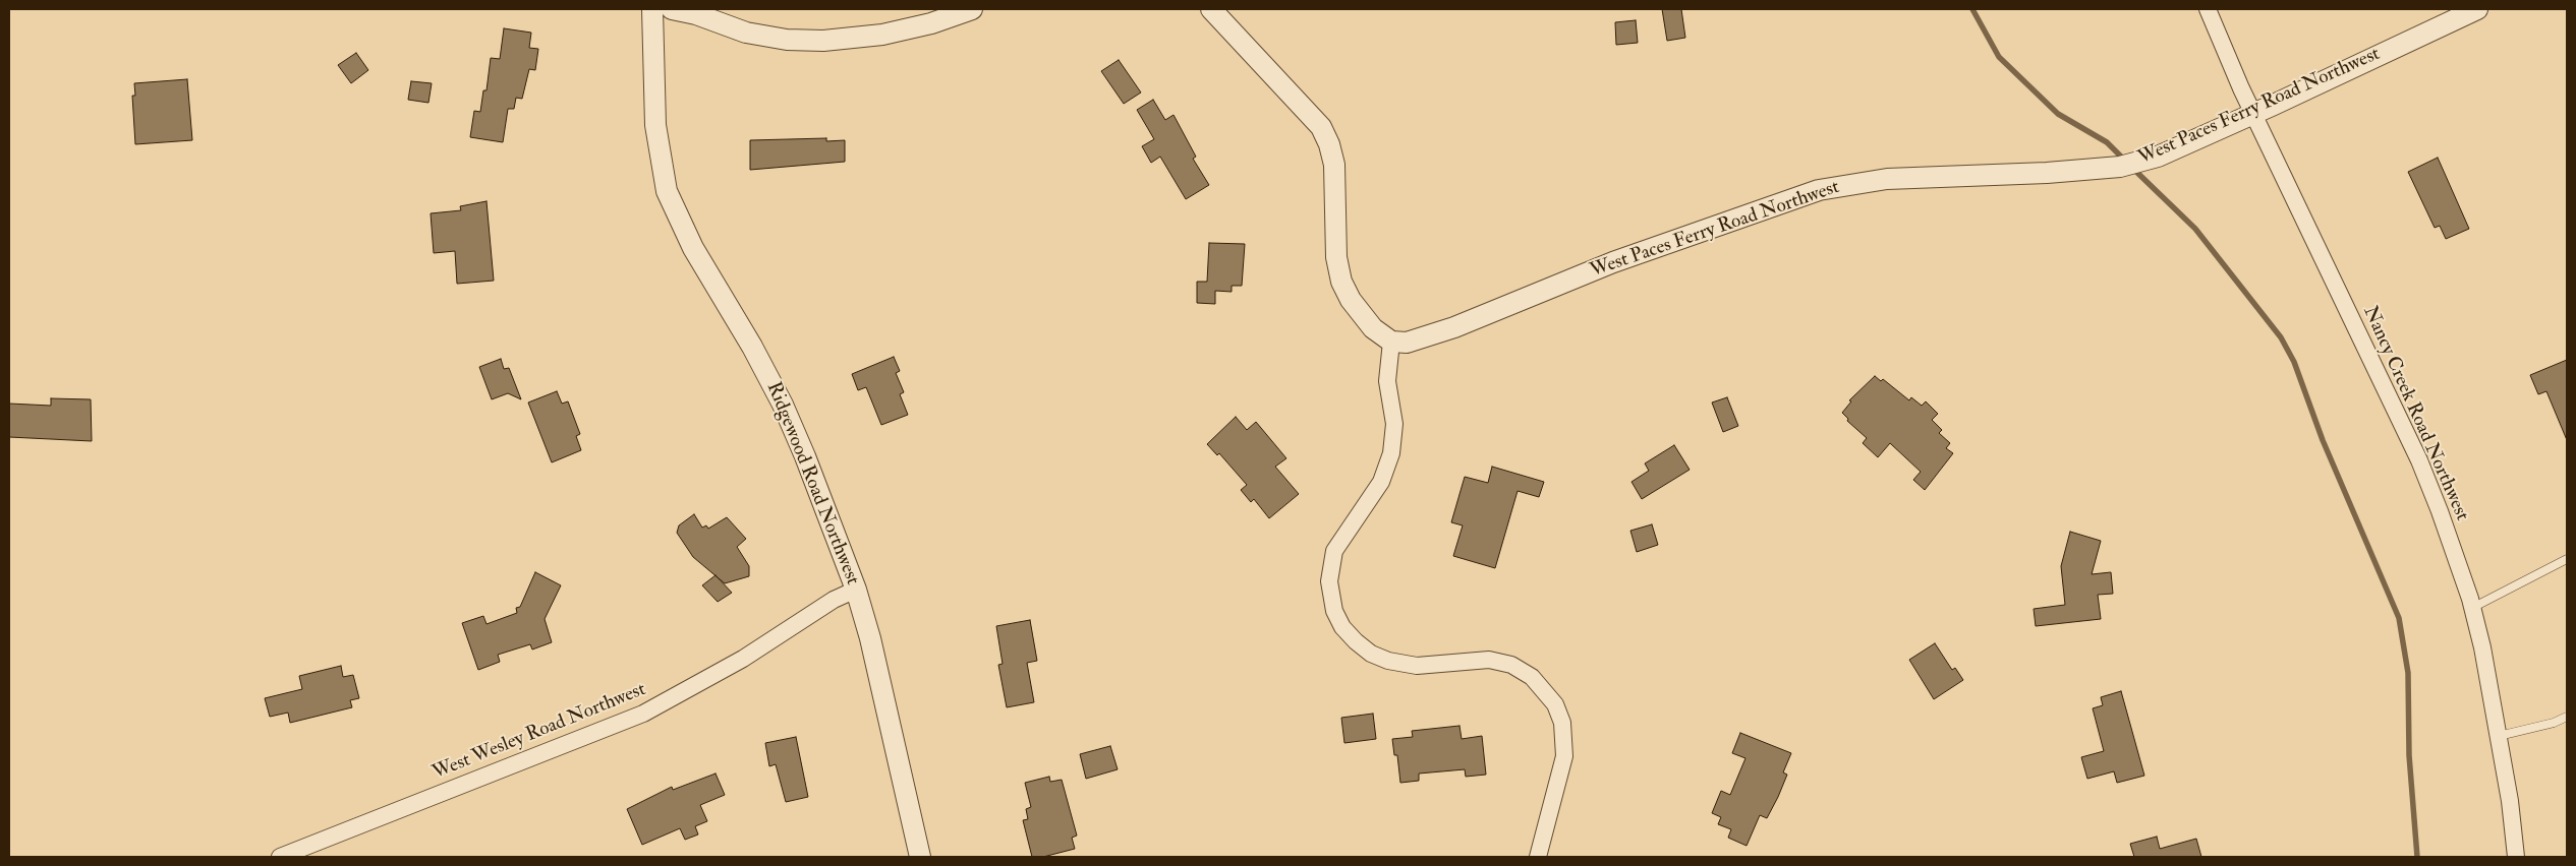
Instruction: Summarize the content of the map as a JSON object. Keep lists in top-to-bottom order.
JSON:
{
  "streets": {
    "street": [
      "West Paces Ferry Road Northwest",
      "Nancy Creek Road Northwest",
      "Ridgewood Road Northwest",
      "West Wesley Road Northwest"
    ]
  },
  "crossings": [
    ["West Paces Ferry Road Northwest", "Nancy Creek Road Northwest"],
    ["Ridgewood Road Northwest", "West Wesley Road Northwest"]
  ]
}
